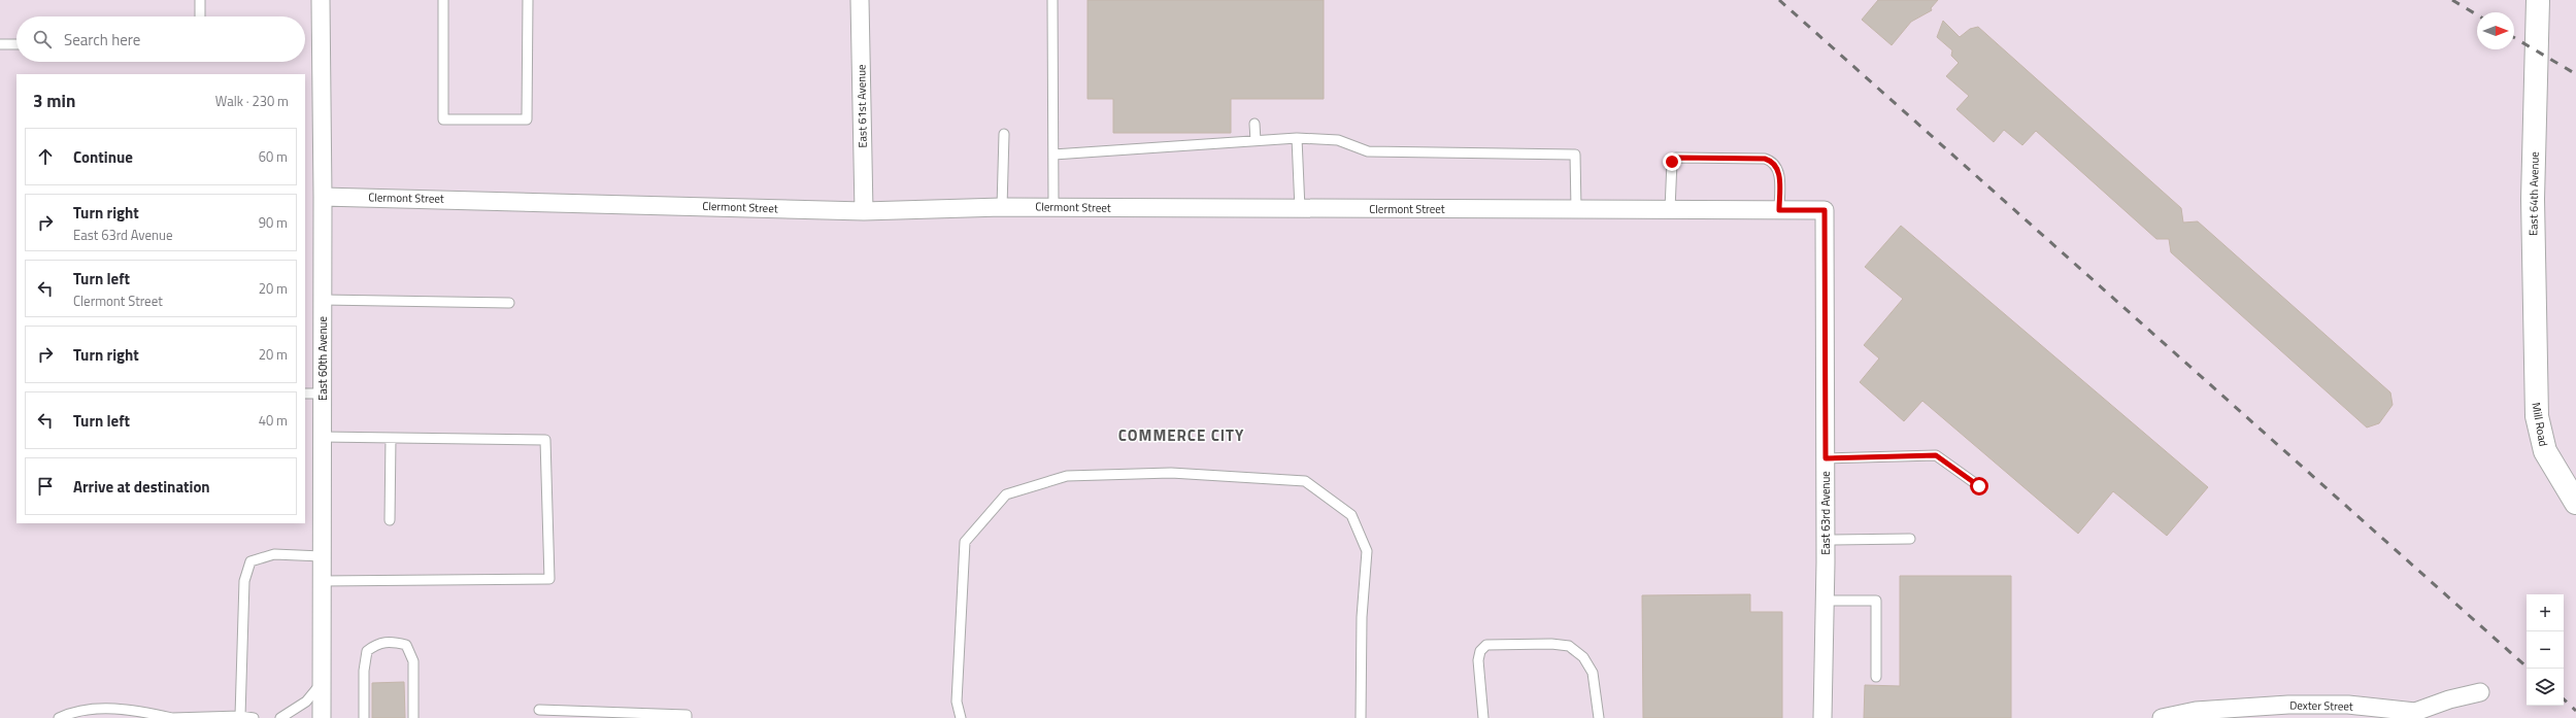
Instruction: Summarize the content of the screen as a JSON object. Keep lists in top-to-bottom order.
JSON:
{
  "streets": {
    "street": [
      "East 61st Avenue",
      "East 64th Avenue",
      "Clermont Street",
      "East 60th Avenue",
      "Mill Road",
      "East 63rd Avenue",
      "Dexter Street"
    ]
  },
  "crossings": [
    ["East 61st Avenue", "Clermont Street"],
    ["East 64th Avenue", "Mill Road"],
    ["Clermont Street", "East 60th Avenue"],
    ["Clermont Street", "East 63rd Avenue"]
  ],
  "districts": ["COMMERCE CITY"],
  "north": "right",
  "page": {
    "search": "Search here",
    "heading": ["3 min", "Walk · 230 m"],
    "list": [
      ["Continue", "60 m"],
      ["Turn right", "East 63rd Avenue", "90 m"],
      ["Turn left", "Clermont Street", "20 m"],
      ["Turn right", "20 m"],
      ["Turn left", "40 m"],
      "Arrive at destination"
    ],
    "map_buttons": ["+", "−"]
  }
}
